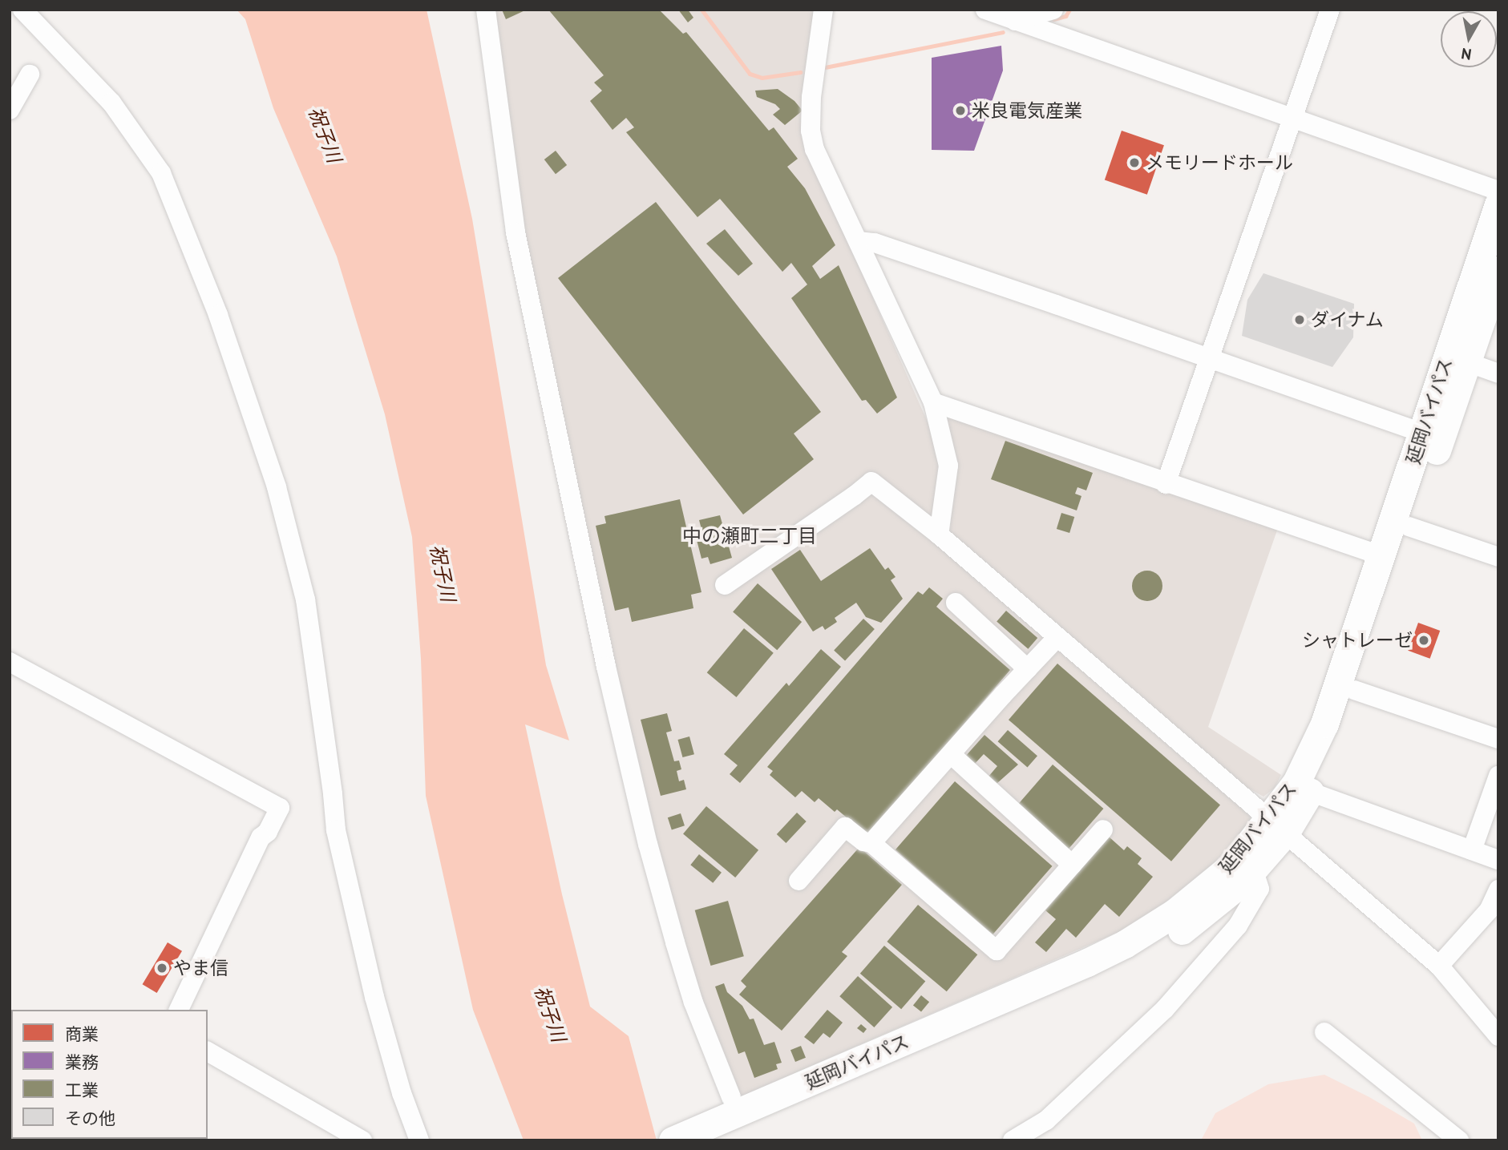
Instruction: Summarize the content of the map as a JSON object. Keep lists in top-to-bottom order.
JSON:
{
  "streets": {
    "highway": ["延岡バイパス"]
  },
  "districts": ["中の瀬町二丁目"],
  "water": ["祝子川"],
  "places": [
    "米良電気産業",
    "メモリードホール",
    "ダイナム",
    "シャトレーゼ",
    "やま信"
  ],
  "legend": [
    "商業",
    "業務",
    "工業",
    "その他"
  ],
  "north": "bottom"
}
